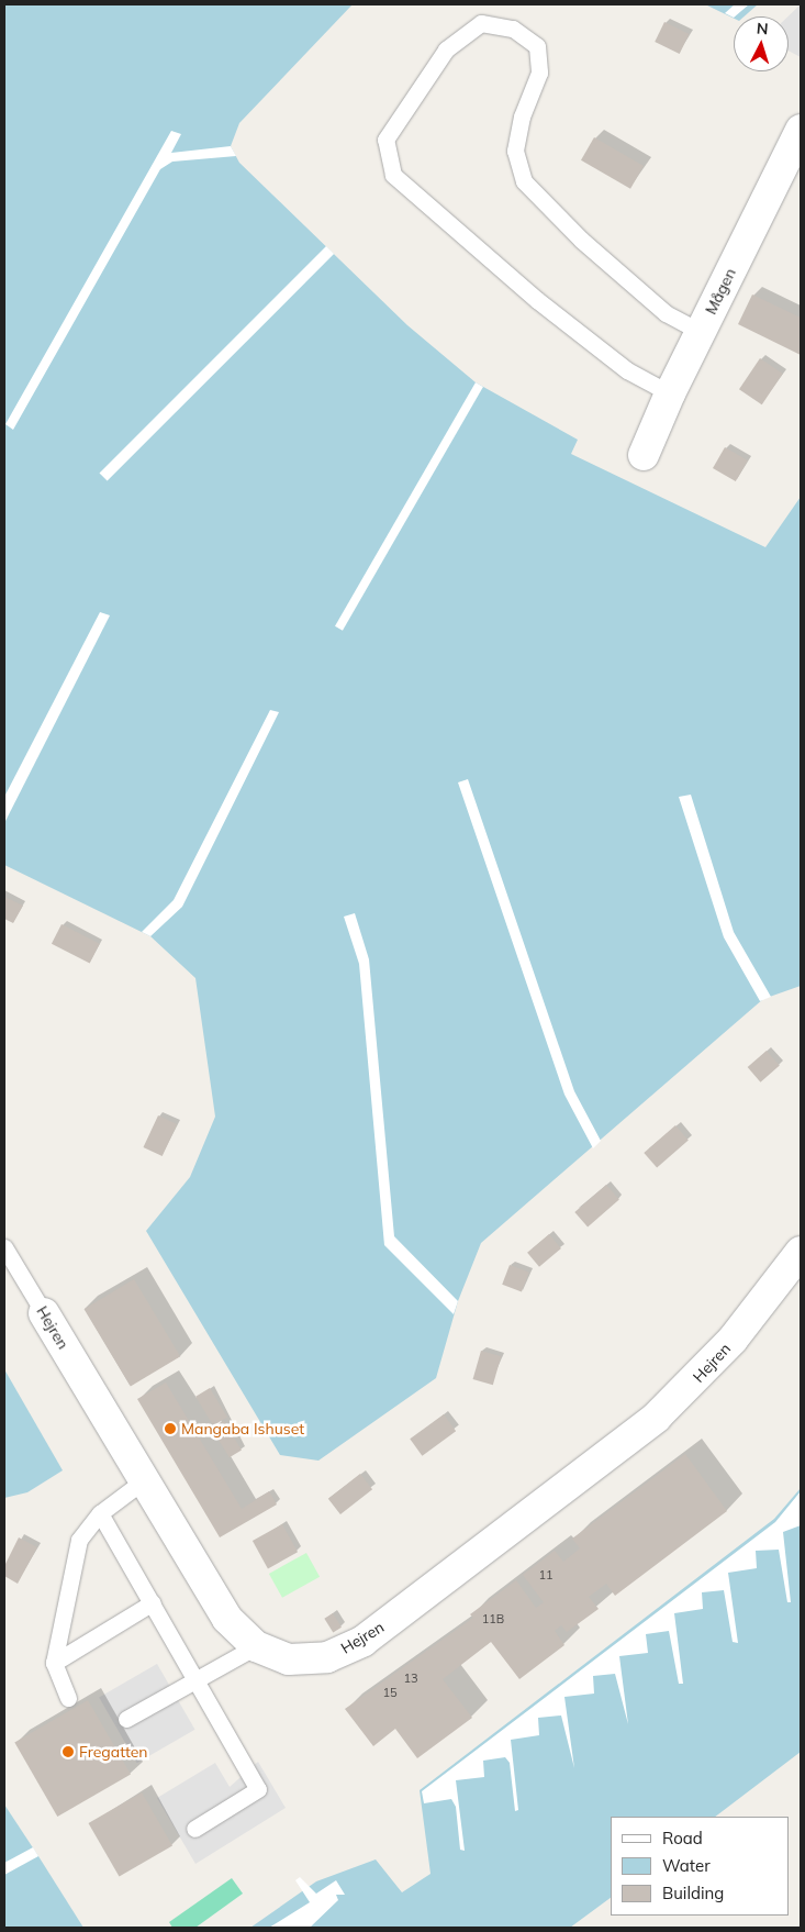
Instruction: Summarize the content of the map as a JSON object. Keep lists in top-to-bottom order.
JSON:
{
  "streets": {
    "street": ["Mågen", "Hejren"]
  },
  "places": ["Mangaba Ishuset", "Fregatten"],
  "house_numbers": [
    "11",
    "11B",
    "13",
    "15"
  ],
  "legend": ["Road", "Water", "Building"],
  "north": "top"
}
